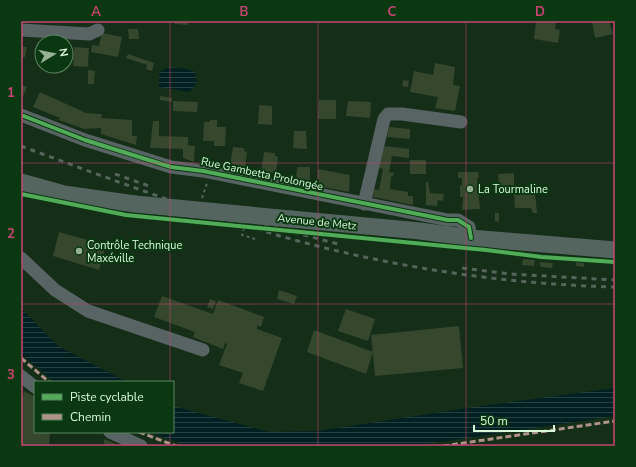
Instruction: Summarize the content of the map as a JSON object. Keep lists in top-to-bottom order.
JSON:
{
  "streets": {
    "main road": ["Avenue de Metz"],
    "street": ["Rue Gambetta Prolongée"]
  },
  "crossings": [
    ["Rue Gambetta Prolongée", "Avenue de Metz"]
  ],
  "places": ["La Tourmaline", "Contrôle Technique Maxéville"],
  "legend": ["Piste cyclable", "Chemin"],
  "scale_bar": "50 m",
  "north": "right",
  "grid": {
    "columns": [
      "A",
      "B",
      "C",
      "D"
    ],
    "rows": ["1", "2", "3"]
  }
}
